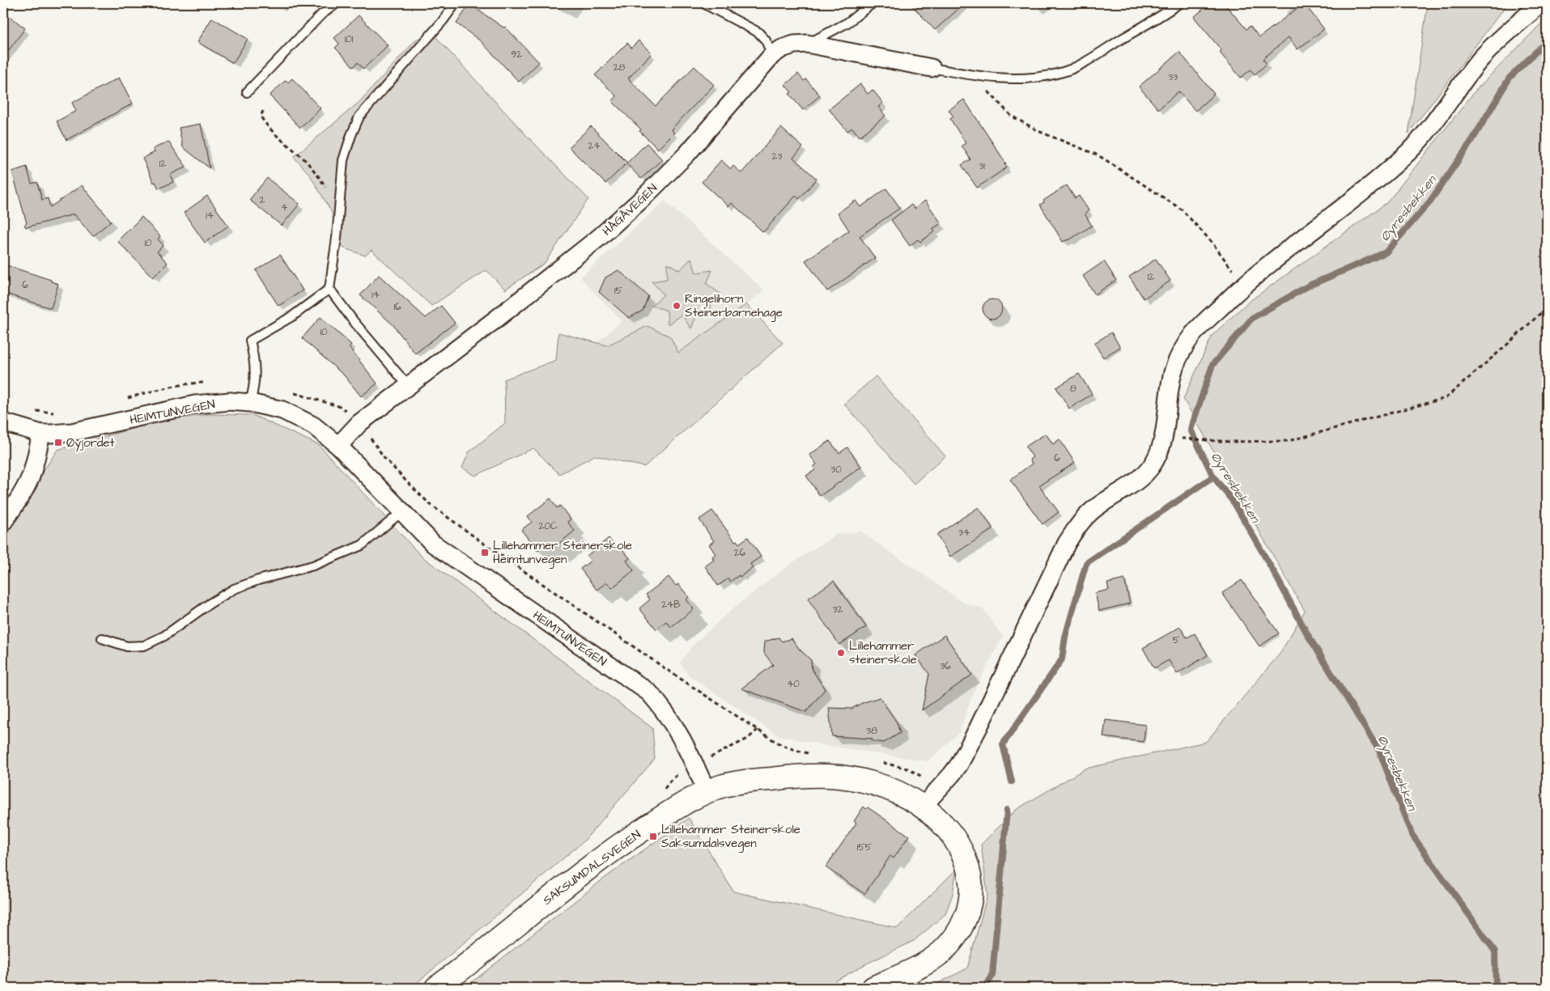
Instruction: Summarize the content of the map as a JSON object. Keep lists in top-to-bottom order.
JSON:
{
  "streets": {
    "main road": ["SAKSUMDALSVEGEN"],
    "street": ["HÅGÅVEGEN", "HEIMTUNVEGEN"]
  },
  "crossings": [
    ["HÅGÅVEGEN", "HEIMTUNVEGEN"],
    ["HEIMTUNVEGEN", "SAKSUMDALSVEGEN"]
  ],
  "water": ["Øyresbekken"],
  "places": {
    "other": ["Ringelihorn Steinerbarnehage", "Lillehammer steinerskole"],
    "transit": ["Øyjordet", "Lillehammer Steinerskole Heimtunvegen", "Lillehammer Steinerskole Saksumdalsvegen"]
  },
  "house_numbers": [
    "101",
    "92",
    "28",
    "33",
    "24",
    "23",
    "12",
    "31",
    "2",
    "4",
    "14",
    "10",
    "12",
    "6",
    "15",
    "14",
    "16",
    "10",
    "8",
    "6",
    "30",
    "20C",
    "34",
    "26",
    "24B",
    "32",
    "5",
    "36",
    "40",
    "38",
    "155"
  ]
}
